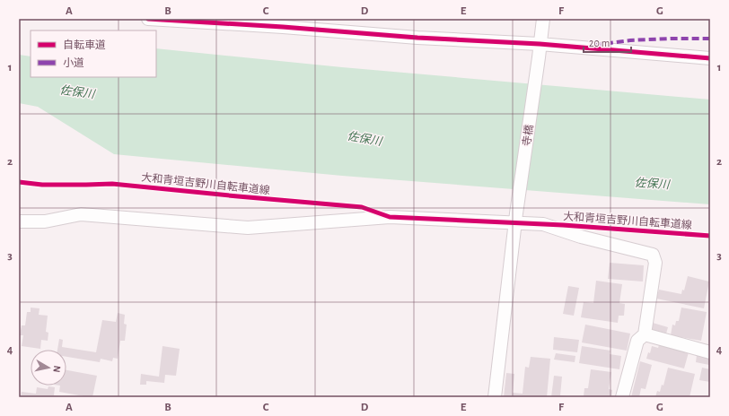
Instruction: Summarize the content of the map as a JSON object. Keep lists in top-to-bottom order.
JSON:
{
  "streets": {
    "street": ["寺橋"],
    "cycle path": ["大和青垣吉野川自転車道線"]
  },
  "water": ["佐保川"],
  "legend": ["自転車道", "小道"],
  "scale_bar": "20 m",
  "north": "right",
  "grid": {
    "columns": [
      "A",
      "B",
      "C",
      "D",
      "E",
      "F",
      "G"
    ],
    "rows": [
      "1",
      "2",
      "3",
      "4"
    ]
  }
}
